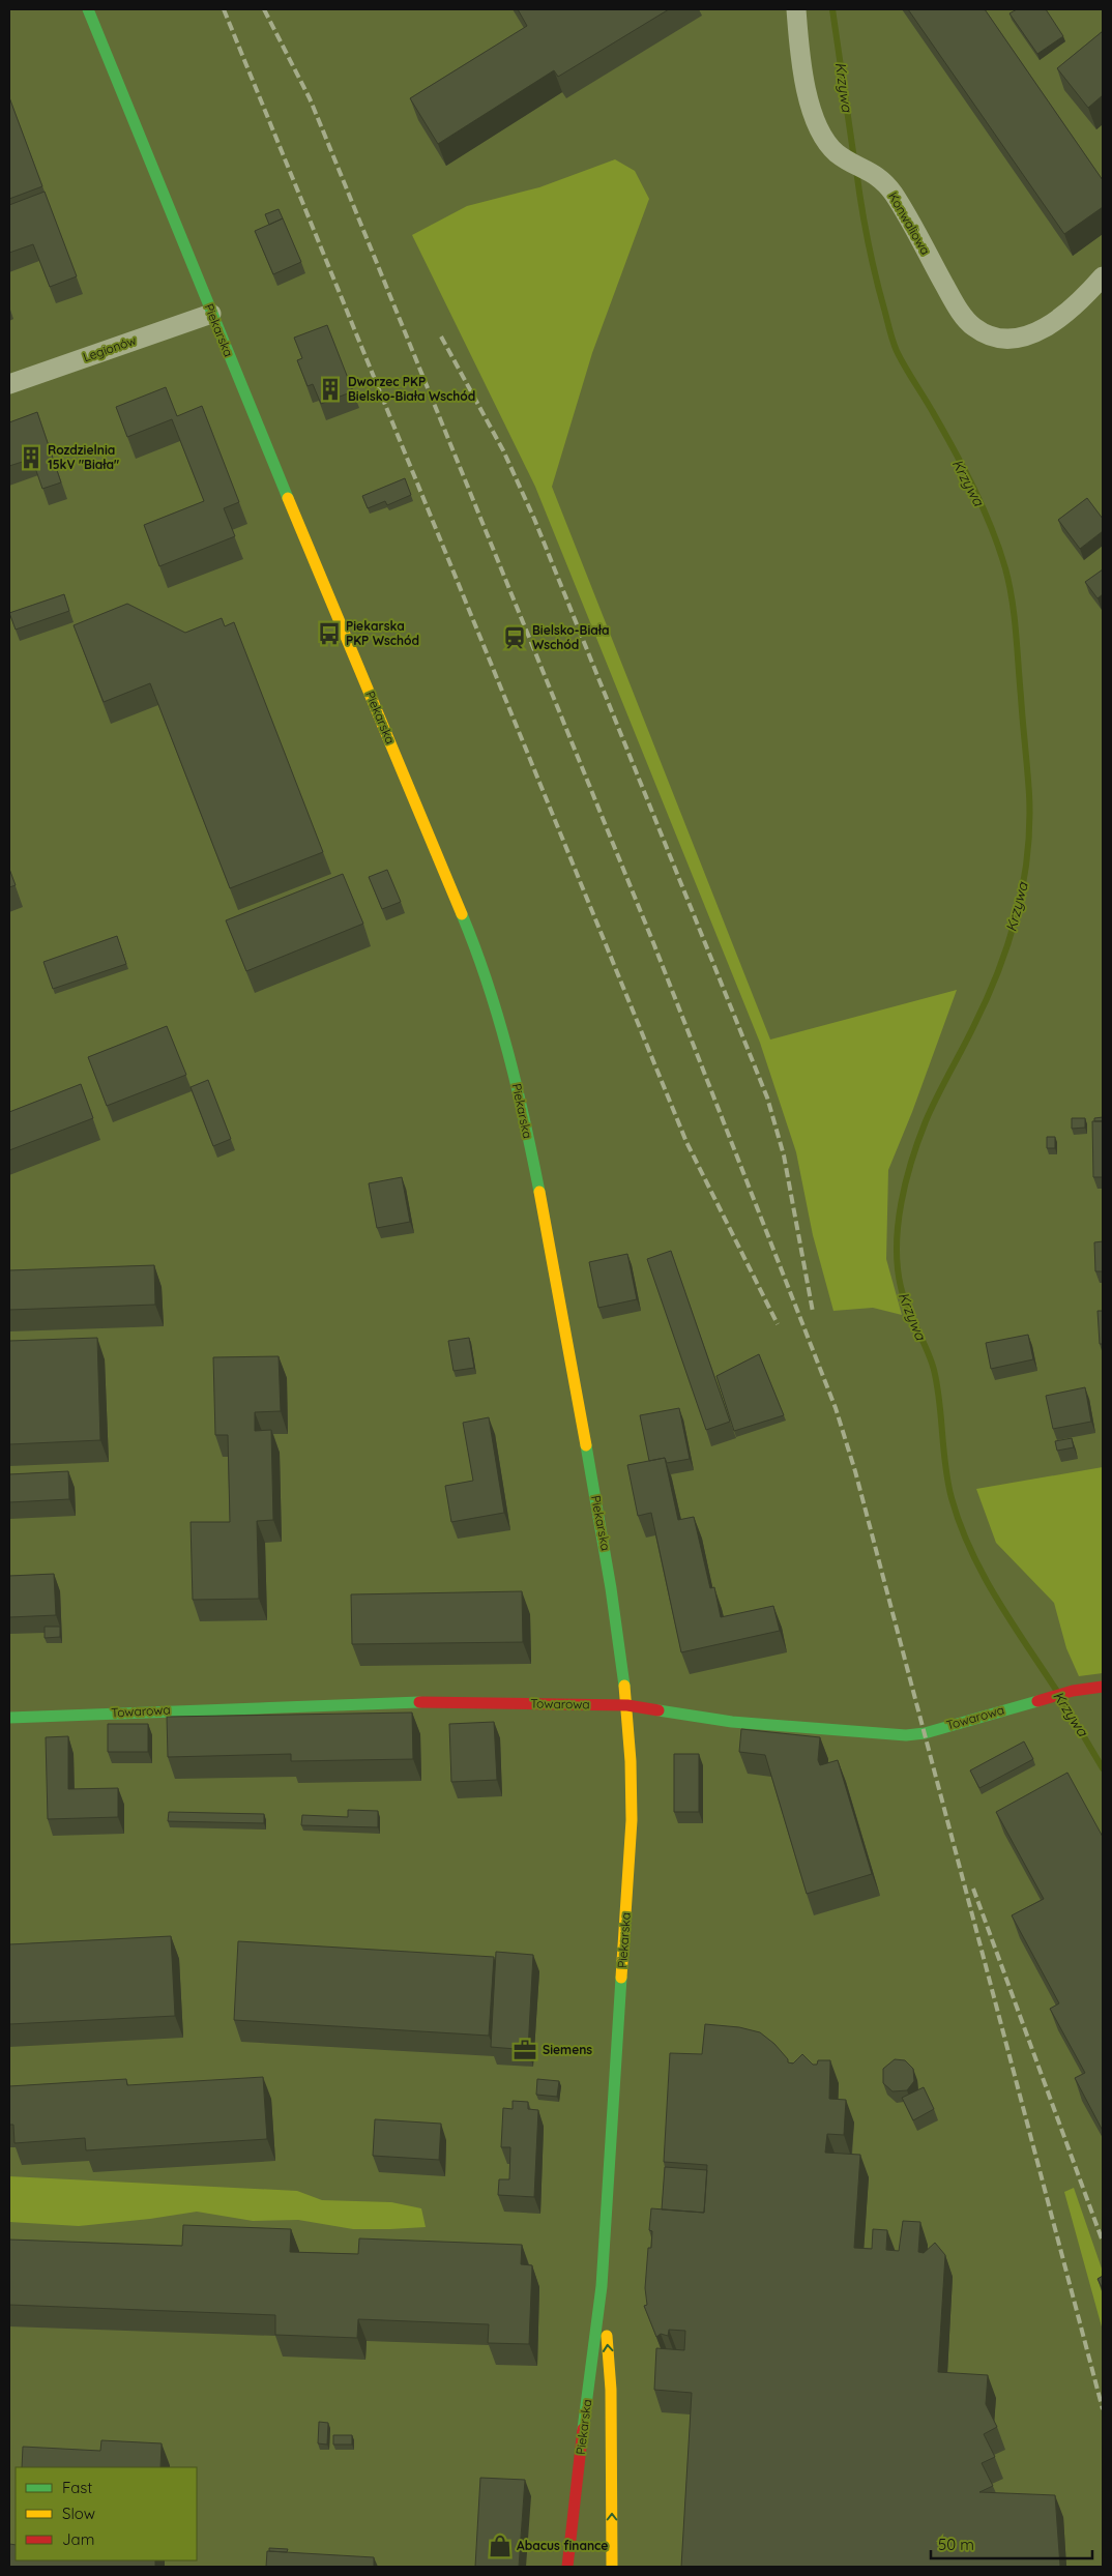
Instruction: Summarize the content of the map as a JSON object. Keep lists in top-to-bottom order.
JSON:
{
  "streets": {
    "street": [
      "Konwaliowa",
      "Piekarska",
      "Legionów",
      "Towarowa"
    ]
  },
  "crossings": [
    ["Piekarska", "Legionów"],
    ["Piekarska", "Towarowa"]
  ],
  "water": ["Krzywa"],
  "places": {
    "building": ["Dworzec PKP Bielsko-Biała Wschód", "Rozdzielnia 15kV \"Biała\""],
    "bus stop": ["Piekarska PKP Wschód"],
    "station": ["Bielsko-Biała Wschód"],
    "office": ["Siemens"],
    "shop": ["Abacus finance"]
  },
  "legend": ["Fast", "Slow", "Jam"],
  "scale_bar": "50 m"
}
